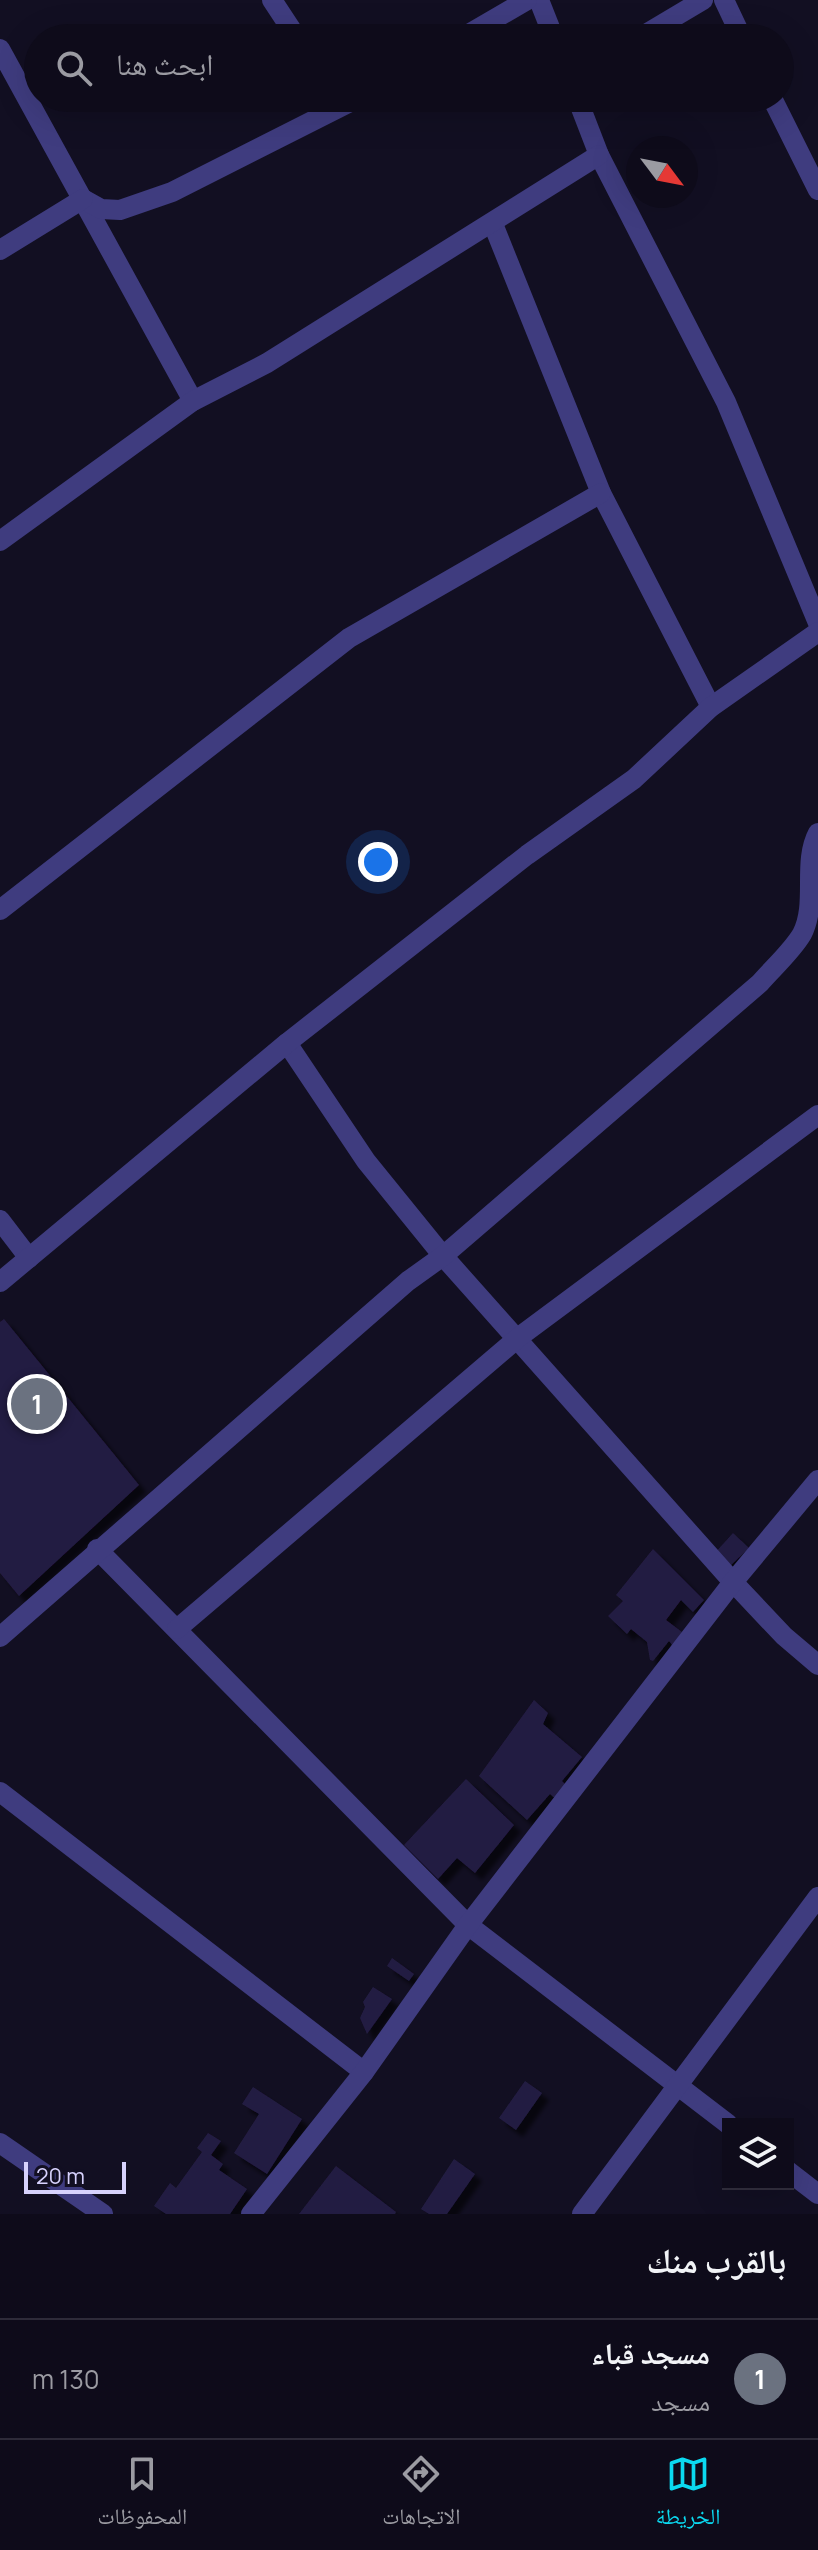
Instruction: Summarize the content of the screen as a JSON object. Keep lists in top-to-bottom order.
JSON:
{
  "scale_bar": "20 m",
  "north": "bottom right",
  "page": {
    "search": "ابحث هنا",
    "pins": "1",
    "scale": "20 m",
    "heading": "بالقرب منك",
    "list": [
      {
        "mark": "1",
        "name": "مسجد قباء",
        "note": "مسجد",
        "value": "130 m"
      }
    ],
    "nav": ["الخريطة", "الاتجاهات", "المحفوظات"]
  }
}
